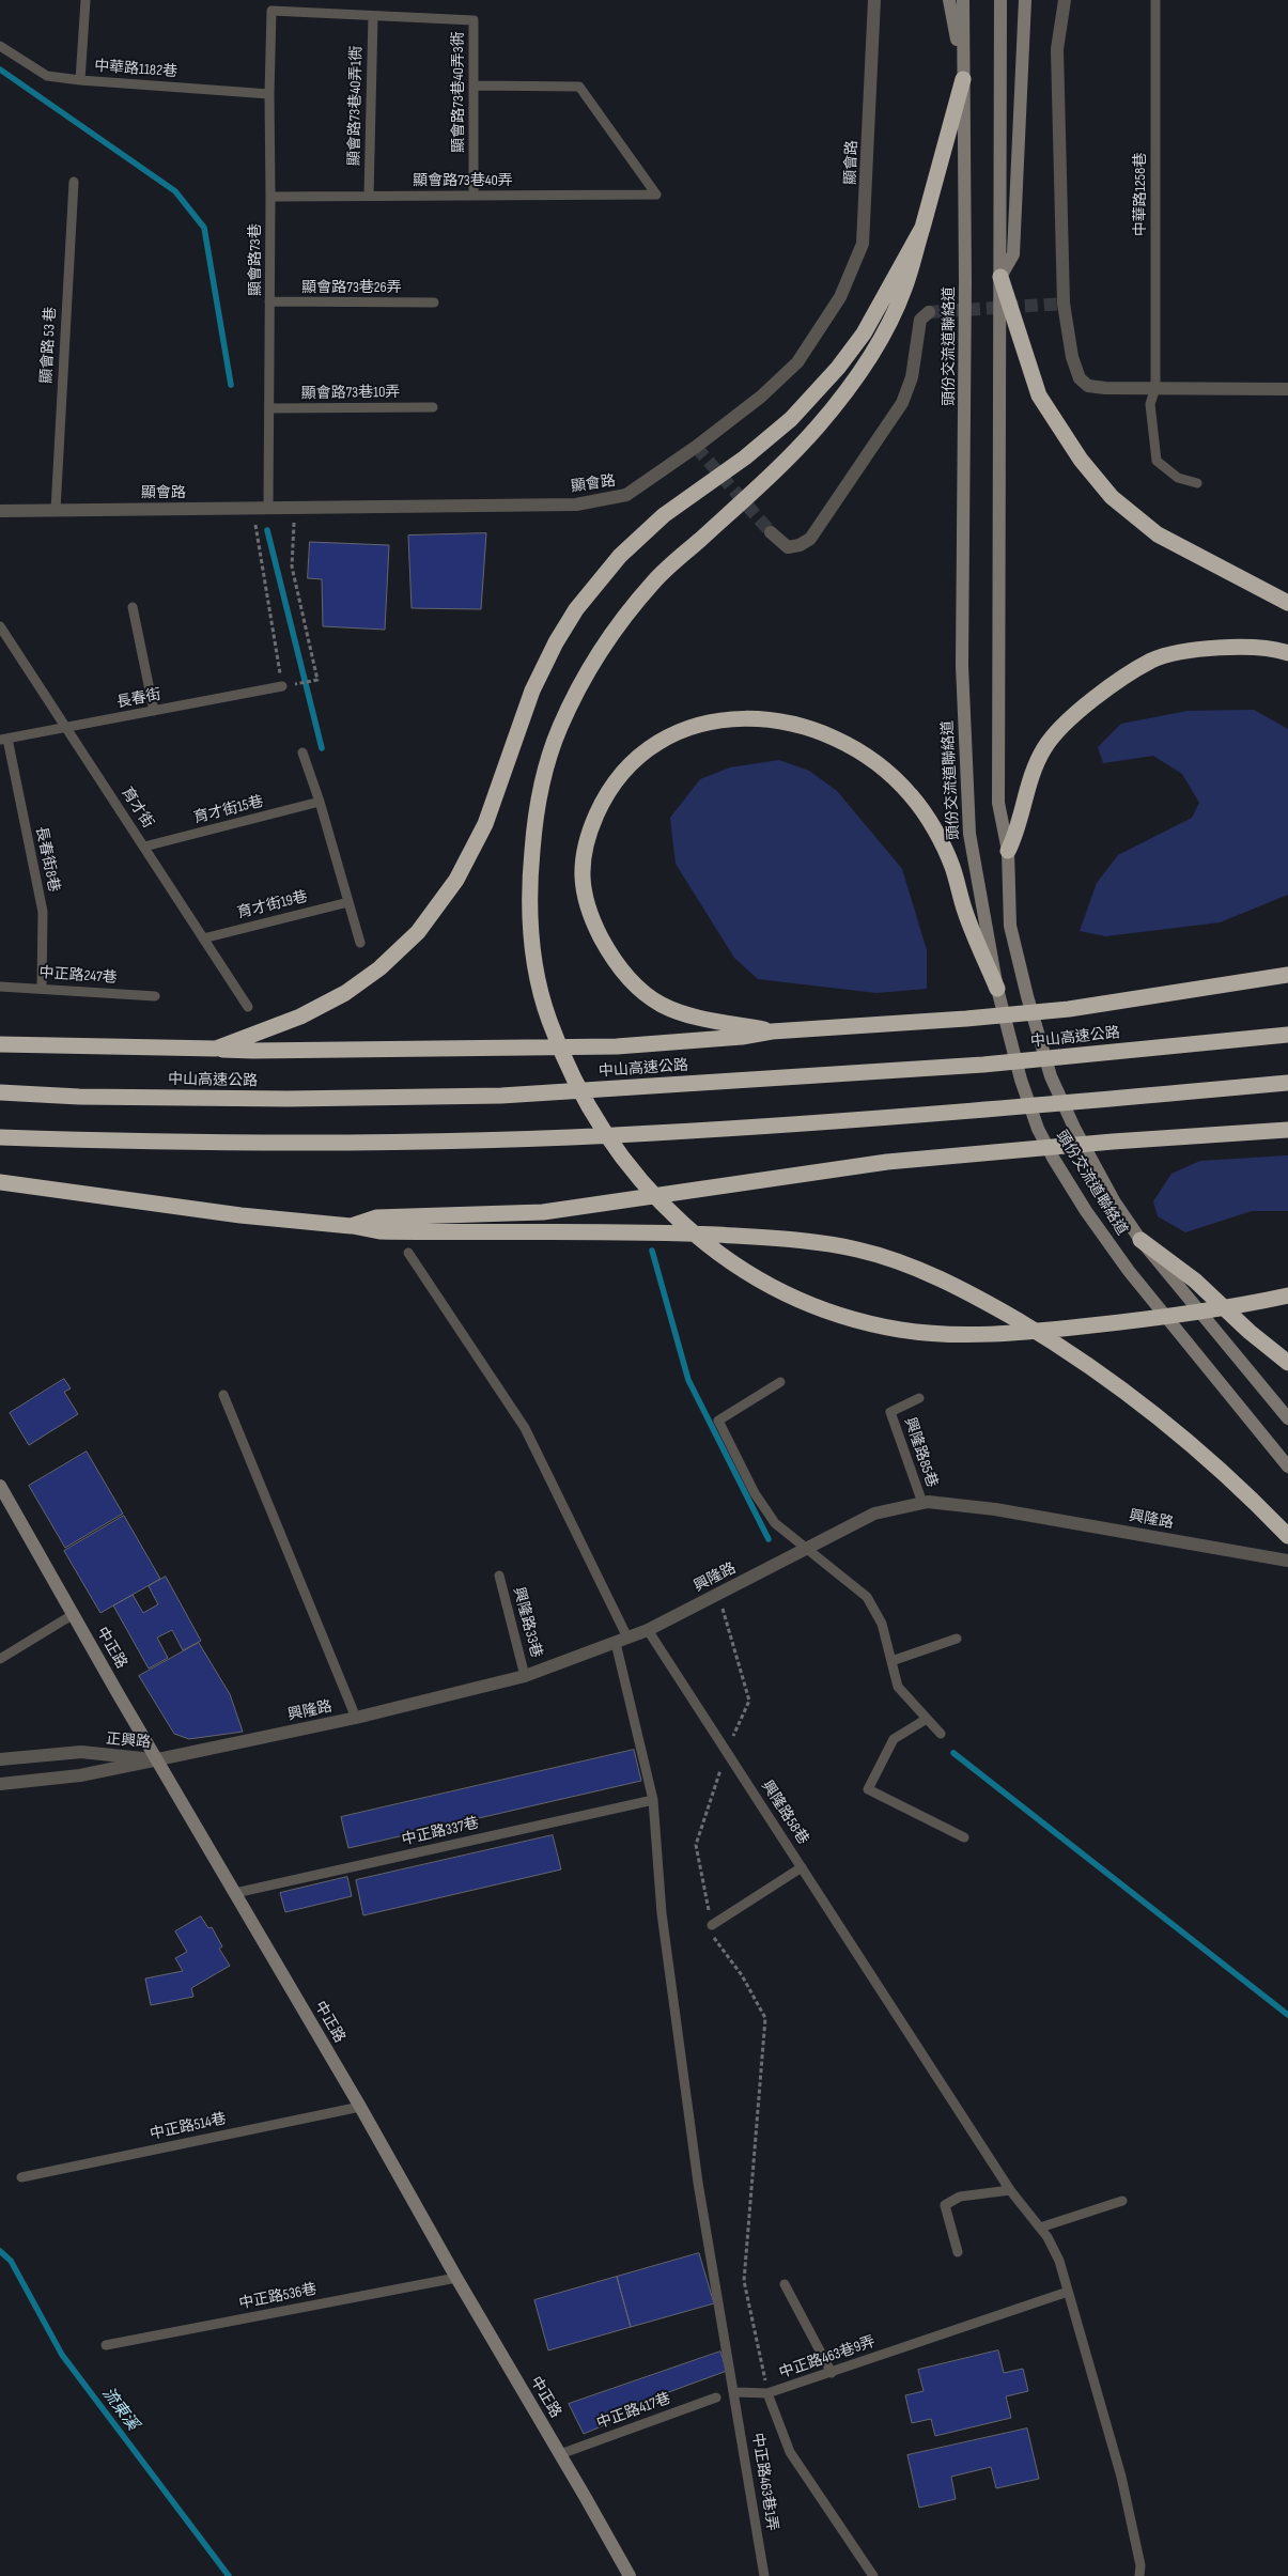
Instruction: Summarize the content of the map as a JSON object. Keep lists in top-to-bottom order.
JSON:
{
  "streets": {
    "highway": ["中山高速公路"],
    "main road": ["頭份交流道聯絡道", "中正路"],
    "street": ["顯會路", "興隆路", "正興路"],
    "lane": [
      "中華路1182巷",
      "顯會路73巷40弄3衖",
      "顯會路73巷40弄1衖",
      "顯會路73巷40弄",
      "中華路1258巷",
      "顯會路73巷",
      "顯會路73巷26弄",
      "顯會路 53 巷",
      "顯會路73巷10弄",
      "長春街",
      "育才街",
      "育才街15巷",
      "長春街8巷",
      "育才街19巷",
      "中正路247巷",
      "興隆路85巷",
      "興隆路33巷",
      "興隆路58巷",
      "中正路337巷",
      "中正路514巷",
      "中正路536巷",
      "中正路463巷9弄",
      "中正路417巷",
      "中正路463巷1弄"
    ]
  },
  "crossings": [
    ["中華路1182巷", "顯會路73巷"],
    ["顯會路73巷40弄3衖", "顯會路73巷40弄1衖"],
    ["顯會路73巷40弄3衖", "顯會路73巷40弄"],
    ["顯會路73巷40弄3衖", "顯會路73巷"],
    ["顯會路73巷40弄1衖", "顯會路73巷40弄"],
    ["顯會路73巷40弄1衖", "顯會路73巷"],
    ["顯會路", "顯會路73巷"],
    ["顯會路", "顯會路 53 巷"],
    ["顯會路73巷40弄", "顯會路73巷"],
    ["顯會路73巷", "顯會路73巷26弄"],
    ["顯會路73巷", "顯會路73巷10弄"],
    ["長春街", "育才街"],
    ["長春街", "長春街8巷"],
    ["育才街", "育才街15巷"],
    ["育才街", "育才街19巷"],
    ["長春街8巷", "中正路247巷"],
    ["興隆路85巷", "興隆路"],
    ["興隆路", "興隆路33巷"],
    ["興隆路", "中正路"],
    ["興隆路", "正興路"],
    ["興隆路", "興隆路58巷"],
    ["興隆路", "中正路463巷1弄"],
    ["中正路", "正興路"],
    ["中正路", "中正路337巷"],
    ["中正路", "中正路514巷"],
    ["中正路", "中正路536巷"],
    ["中正路", "中正路417巷"],
    ["興隆路58巷", "中正路463巷9弄"],
    ["中正路337巷", "中正路463巷1弄"]
  ],
  "water": ["流東溪"]
}
